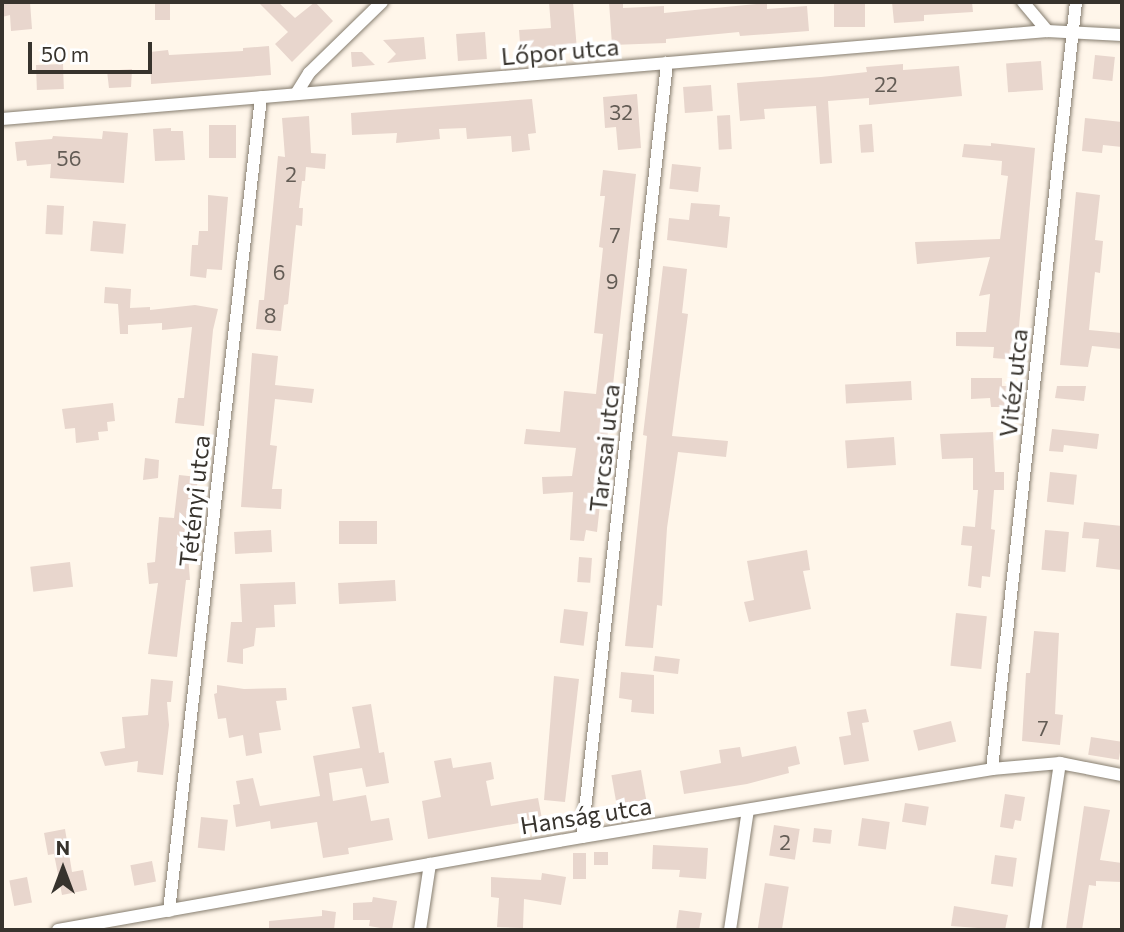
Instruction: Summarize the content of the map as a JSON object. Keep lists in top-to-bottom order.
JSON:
{
  "streets": {
    "street": [
      "Lőpor utca",
      "Vitéz utca",
      "Tarcsai utca",
      "Tétényi utca",
      "Hanság utca"
    ]
  },
  "crossings": [
    ["Lőpor utca", "Vitéz utca"],
    ["Lőpor utca", "Tarcsai utca"],
    ["Lőpor utca", "Tétényi utca"],
    ["Vitéz utca", "Hanság utca"],
    ["Tarcsai utca", "Hanság utca"],
    ["Tétényi utca", "Hanság utca"]
  ],
  "house_numbers": [
    "22",
    "32",
    "56",
    "2",
    "7",
    "6",
    "9",
    "8",
    "7",
    "2"
  ],
  "scale_bar": "50 m",
  "north": "top"
}
